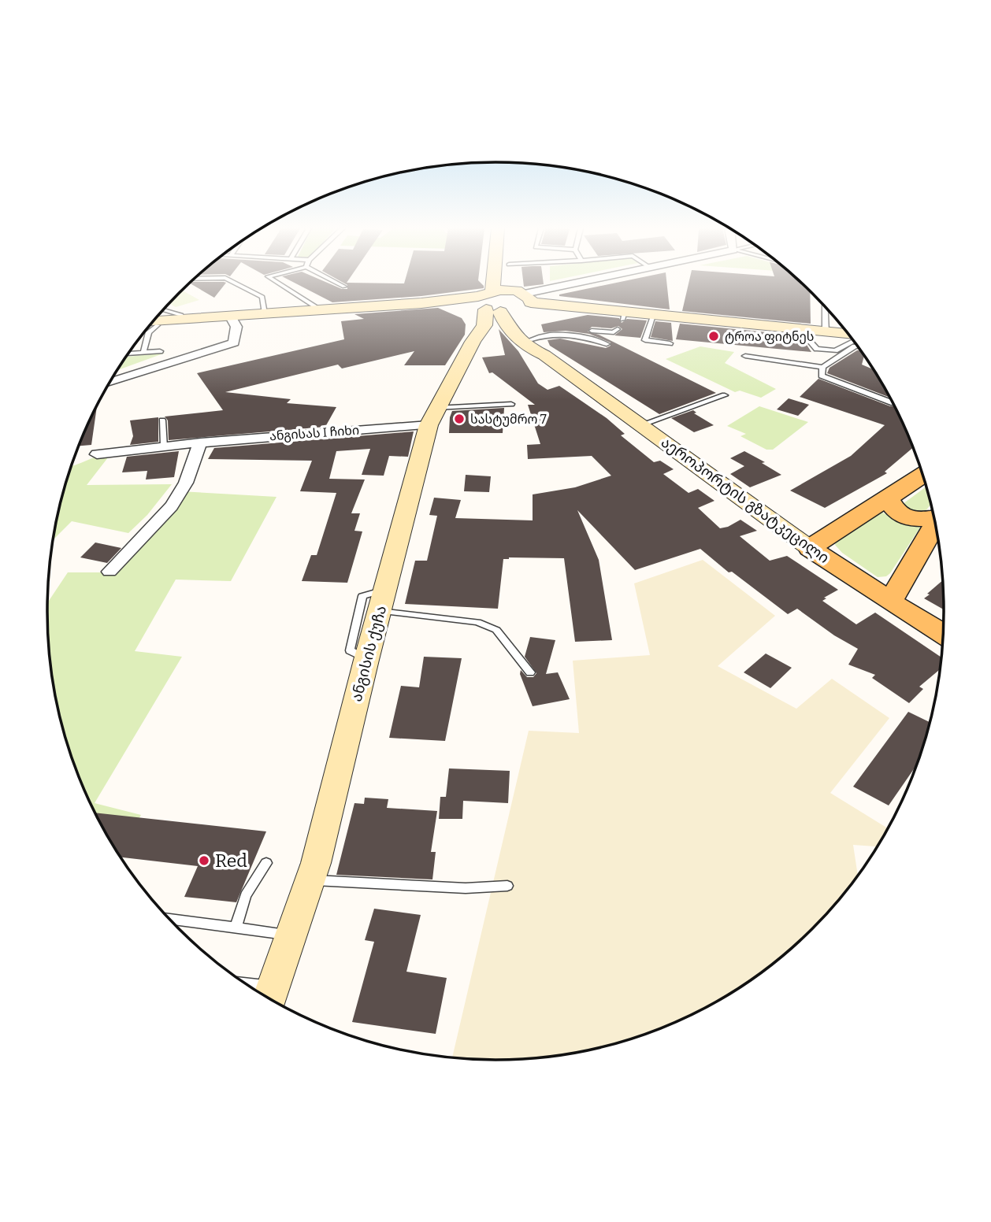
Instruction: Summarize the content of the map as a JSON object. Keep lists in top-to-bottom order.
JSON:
{
  "streets": {
    "main road": ["აეროპორტის გზატკეცილი"],
    "street": ["ანგისას I ჩიხი", "ანგისის ქუჩა"]
  },
  "crossings": [
    ["ანგისას I ჩიხი", "ანგისის ქუჩა"],
    ["აეროპორტის გზატკეცილი", "ანგისის ქუჩა"]
  ],
  "places": ["ტროა ფიტნეს", "სასტუმრო 7", "Red"]
}
